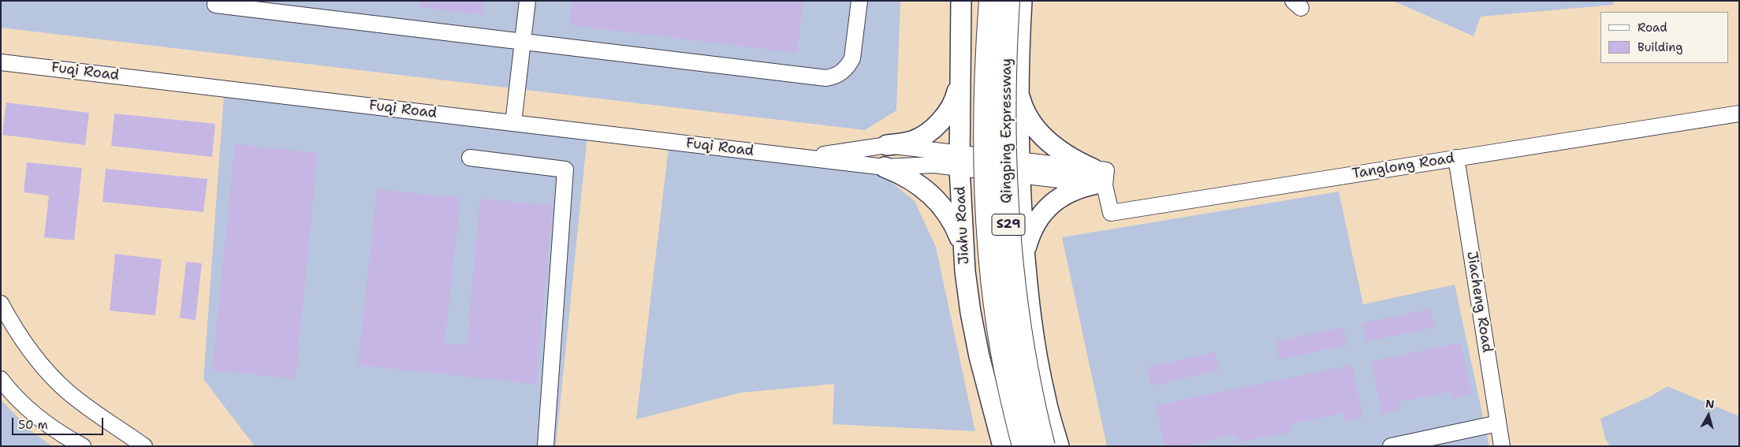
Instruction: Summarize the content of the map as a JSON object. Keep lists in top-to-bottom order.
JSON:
{
  "streets": {
    "highway": ["Qingping Expressway", "S29"],
    "main road": ["Jiahu Road"],
    "street": ["Fuqi Road", "Tanglong Road", "Jiacheng Road"]
  },
  "crossings": [
    ["Fuqi Road", "Jiahu Road"],
    ["Tanglong Road", "Jiacheng Road"]
  ],
  "legend": ["Road", "Building"],
  "scale_bar": "50 m",
  "north": "top"
}
